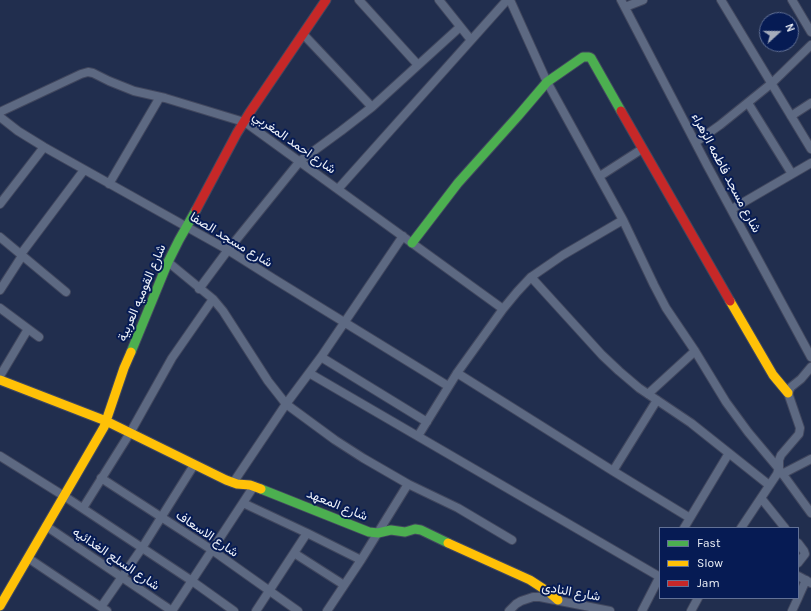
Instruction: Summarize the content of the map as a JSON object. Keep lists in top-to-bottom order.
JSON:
{
  "streets": {
    "street": [
      "شارع احمد المغربي",
      "شارع مسجد فاطمه الزهراء",
      "شارع مسجد الصفا",
      "شارع القوميه العربية",
      "شارع المعهد",
      "شارع الاسعاف",
      "شارع السلع الغذائيه",
      "شارع النادى"
    ]
  },
  "crossings": [
    ["شارع احمد المغربي", "شارع القوميه العربية"],
    ["شارع مسجد الصفا", "شارع القوميه العربية"],
    ["شارع القوميه العربية", "شارع المعهد"],
    ["شارع القوميه العربية", "شارع السلع الغذائيه"],
    ["شارع المعهد", "شارع النادى"]
  ],
  "legend": ["Fast", "Slow", "Jam"],
  "north": "right"
}
